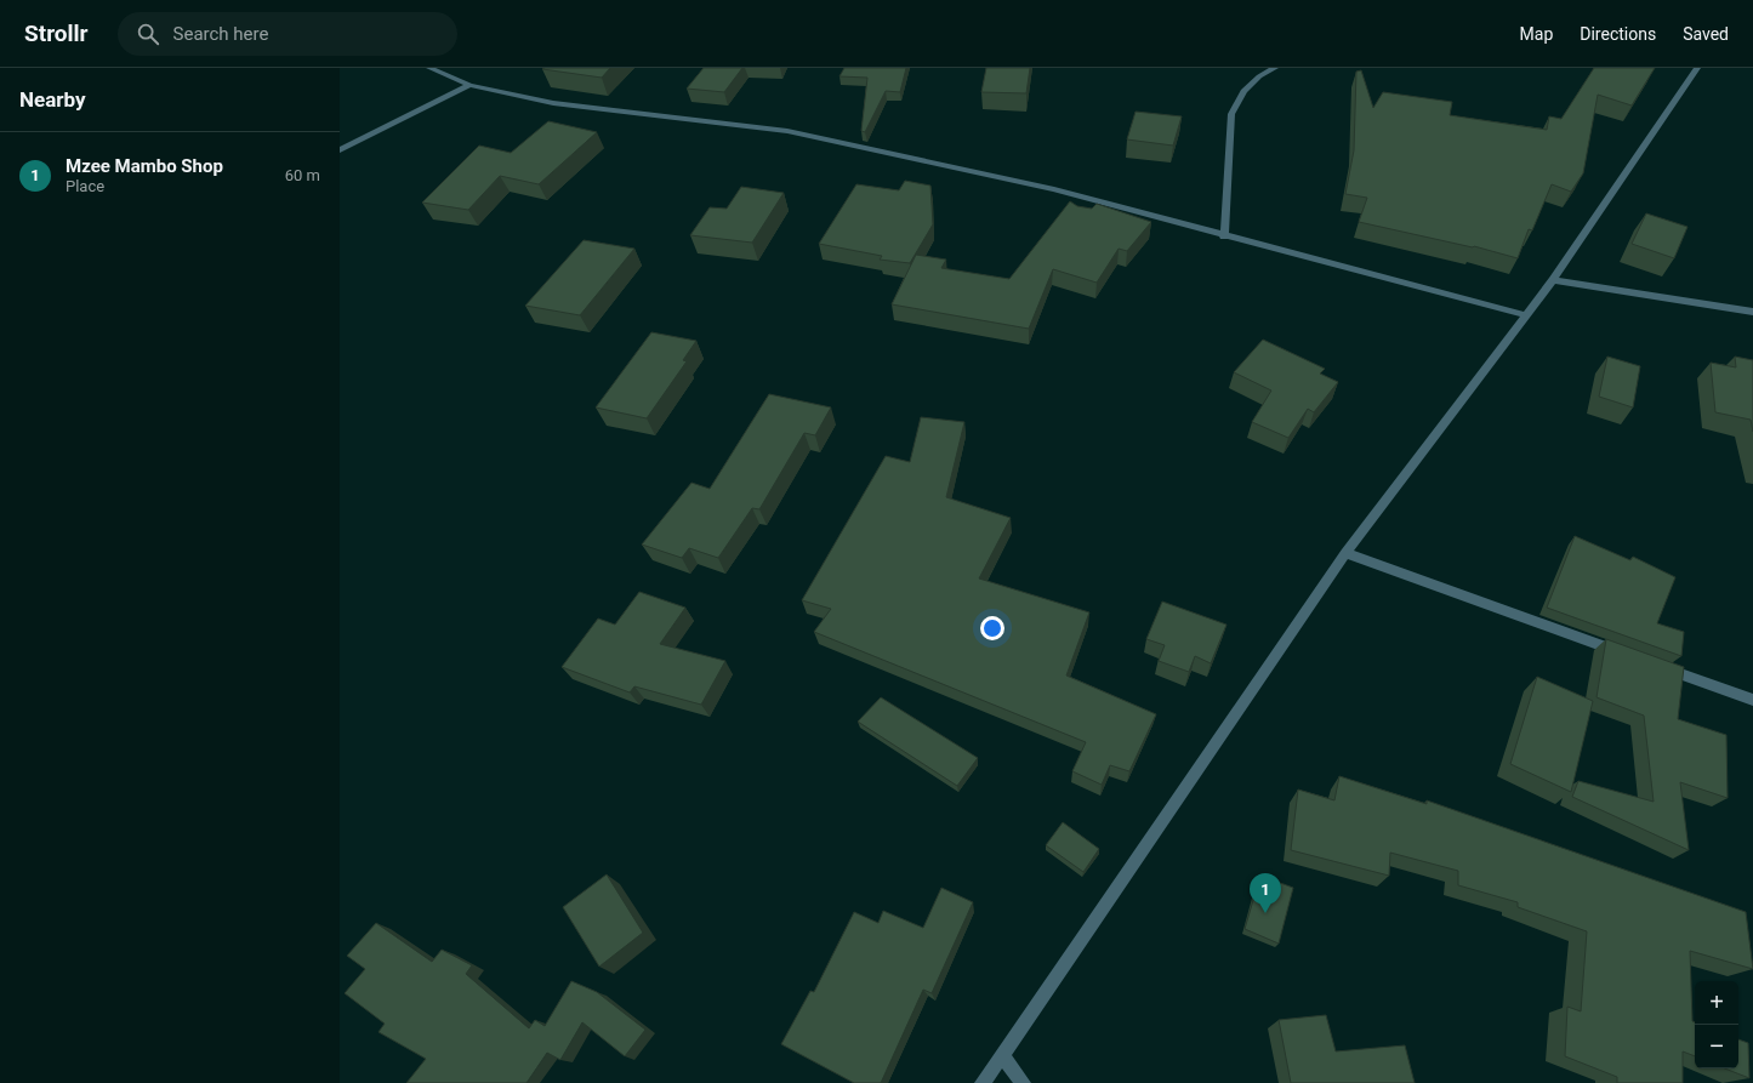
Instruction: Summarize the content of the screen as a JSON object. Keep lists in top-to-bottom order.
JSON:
{
  "page": {
    "header": "Strollr",
    "search": "Search here",
    "nav": ["Map", "Directions", "Saved"],
    "heading": "Nearby",
    "list": [
      {
        "mark": "1",
        "name": "Mzee Mambo Shop",
        "note": "Place",
        "value": "60 m"
      }
    ],
    "pins": "1",
    "map_buttons": ["+", "−"]
  }
}
